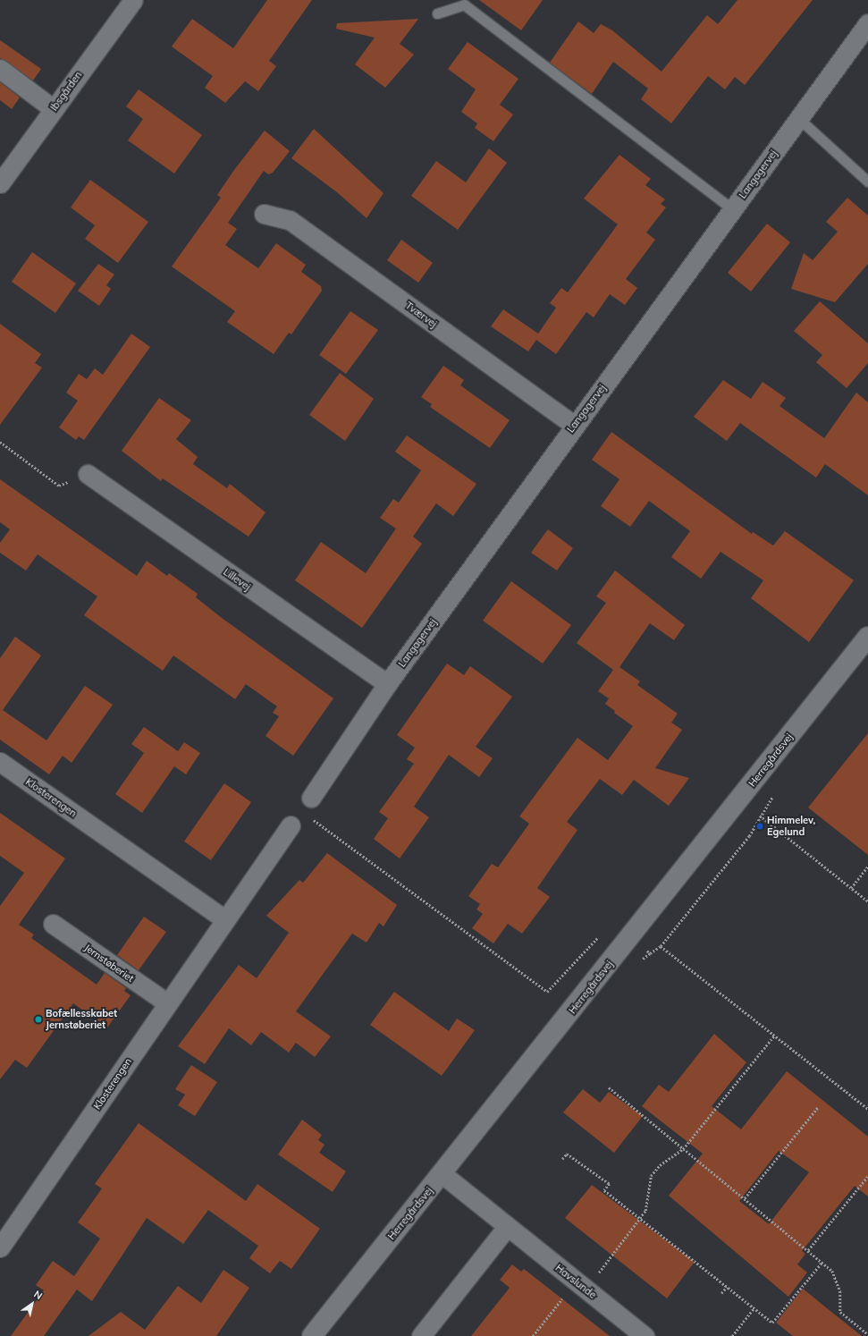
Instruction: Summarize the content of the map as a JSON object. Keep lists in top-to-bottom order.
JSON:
{
  "streets": {
    "street": [
      "Ibsgården",
      "Langagervej",
      "Tværvej",
      "Lillevej",
      "Herregårdsvej",
      "Klosterengen",
      "Jernstøberiet",
      "Havslunde"
    ]
  },
  "crossings": [
    ["Langagervej", "Tværvej"],
    ["Langagervej", "Lillevej"],
    ["Herregårdsvej", "Havslunde"],
    ["Klosterengen", "Jernstøberiet"]
  ],
  "places": ["Himmelev, Egelund", "Bofællesskabet Jernstøberiet"],
  "north": "top right"
}
